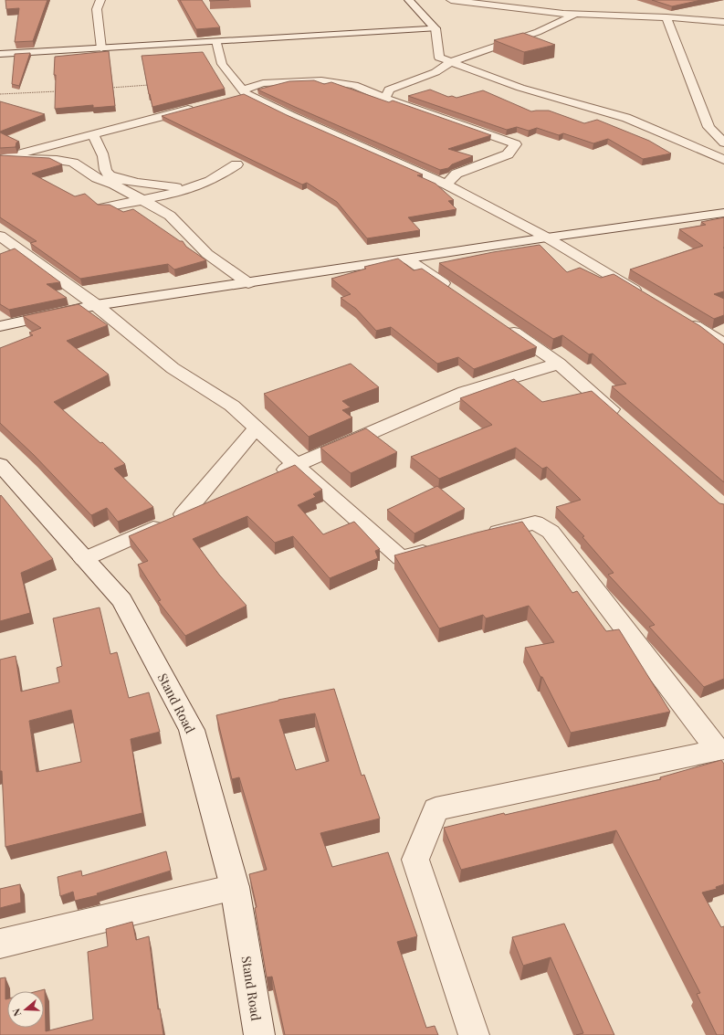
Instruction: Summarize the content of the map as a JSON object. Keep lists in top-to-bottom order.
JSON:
{
  "streets": {
    "street": ["Stand Road"]
  },
  "north": "left"
}
